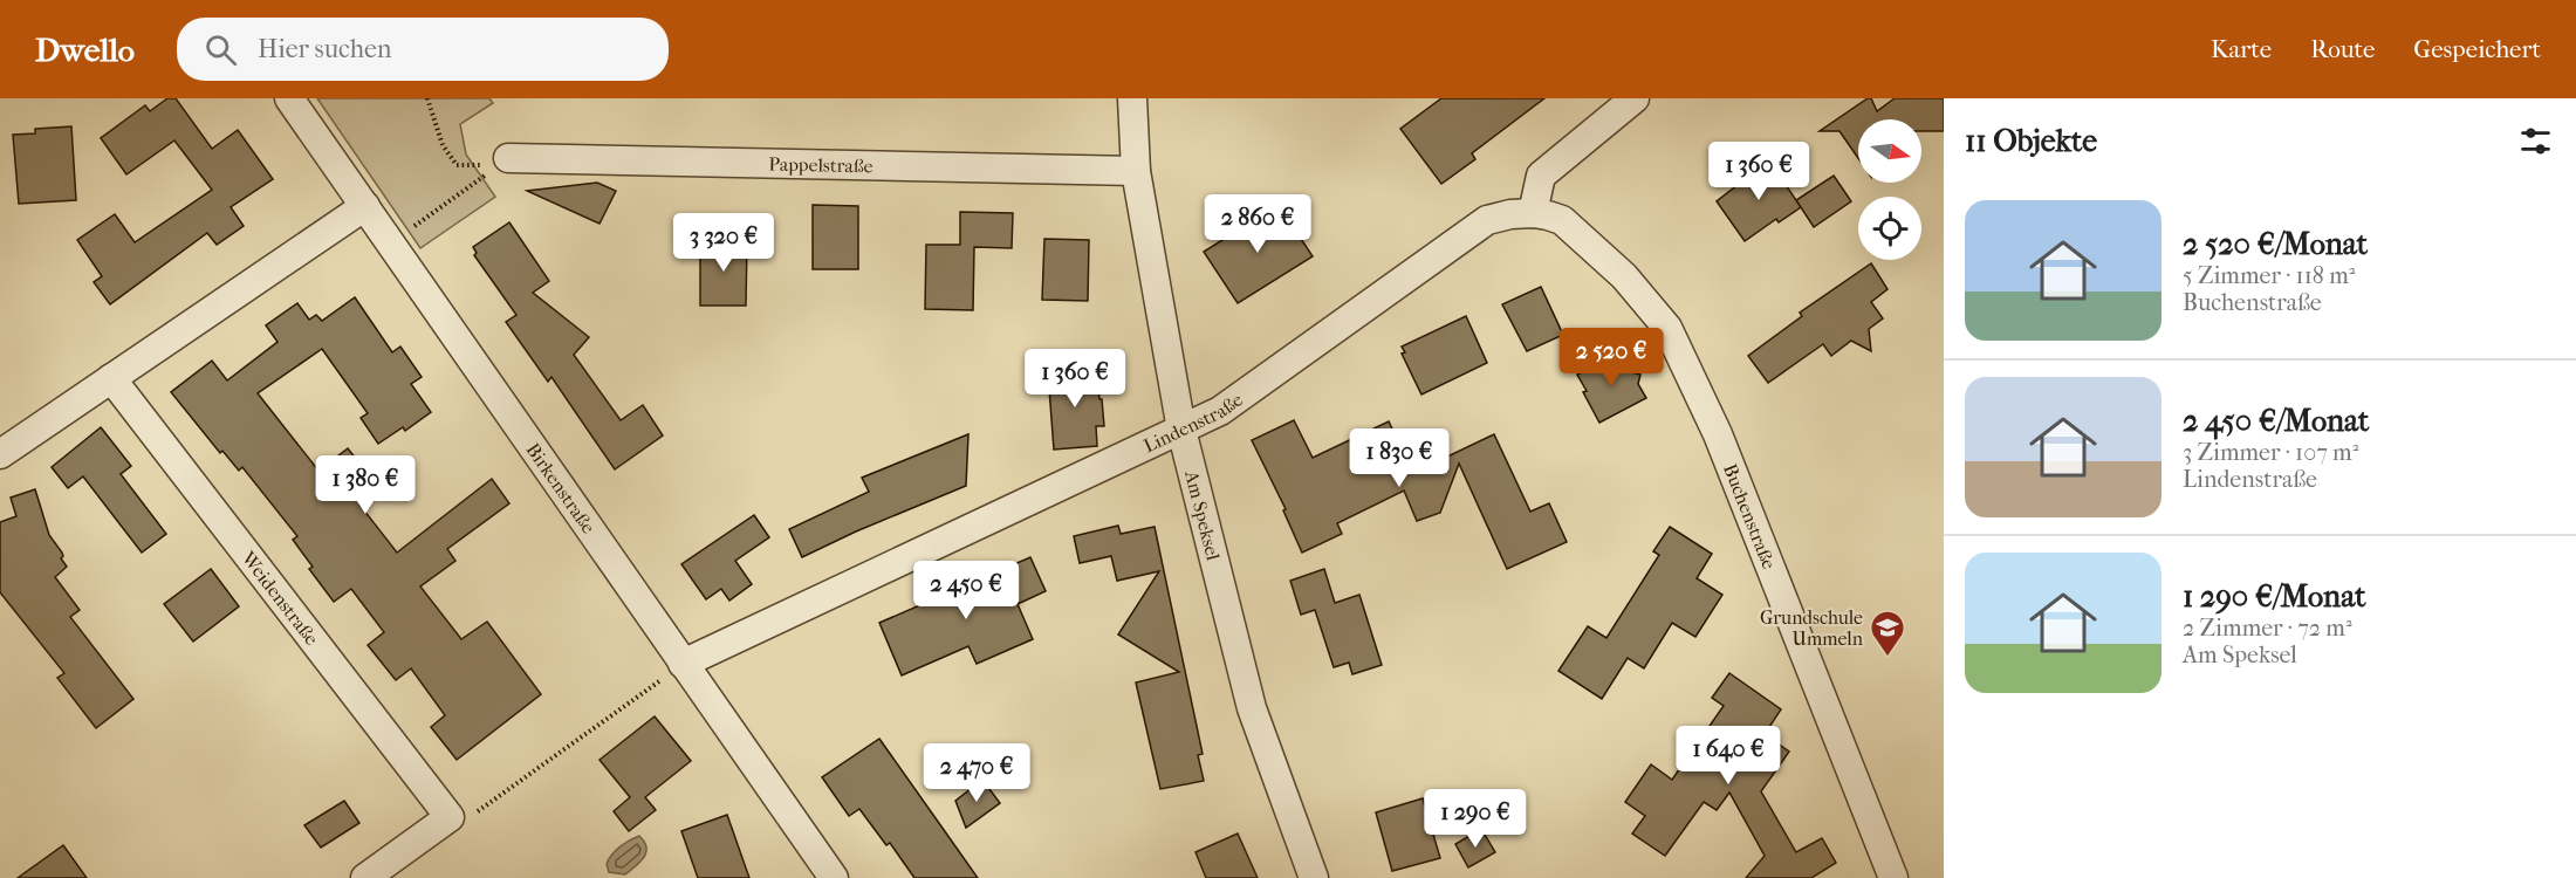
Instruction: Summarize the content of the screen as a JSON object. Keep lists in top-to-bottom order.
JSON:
{
  "streets": {
    "street": [
      "Pappelstraße",
      "Lindenstraße",
      "Birkenstraße",
      "Am Speksel",
      "Buchenstraße",
      "Weidenstraße"
    ]
  },
  "crossings": [
    ["Pappelstraße", "Am Speksel"],
    ["Lindenstraße", "Birkenstraße"],
    ["Lindenstraße", "Am Speksel"],
    ["Lindenstraße", "Buchenstraße"]
  ],
  "places": {
    "school or university": ["Grundschule Ummeln"]
  },
  "north": "right",
  "page": {
    "header": "Dwello",
    "search": "Hier suchen",
    "nav": ["Karte", "Route", "Gespeichert"],
    "heading": "11 Objekte",
    "price": [
      "1 360 €",
      "2 860 €",
      "3 320 €",
      "2 520 €",
      "1 360 €",
      "1 830 €",
      "1 380 €",
      "2 450 €",
      "1 640 €",
      "2 470 €",
      "1 290 €"
    ],
    "list": [
      {
        "name": "2 520 €/Monat",
        "note": "5 Zimmer · 118 m² · Buchenstraße"
      },
      {
        "name": "2 450 €/Monat",
        "note": "3 Zimmer · 107 m² · Lindenstraße"
      },
      {
        "name": "1 290 €/Monat",
        "note": "2 Zimmer · 72 m² · Am Speksel"
      }
    ]
  }
}
